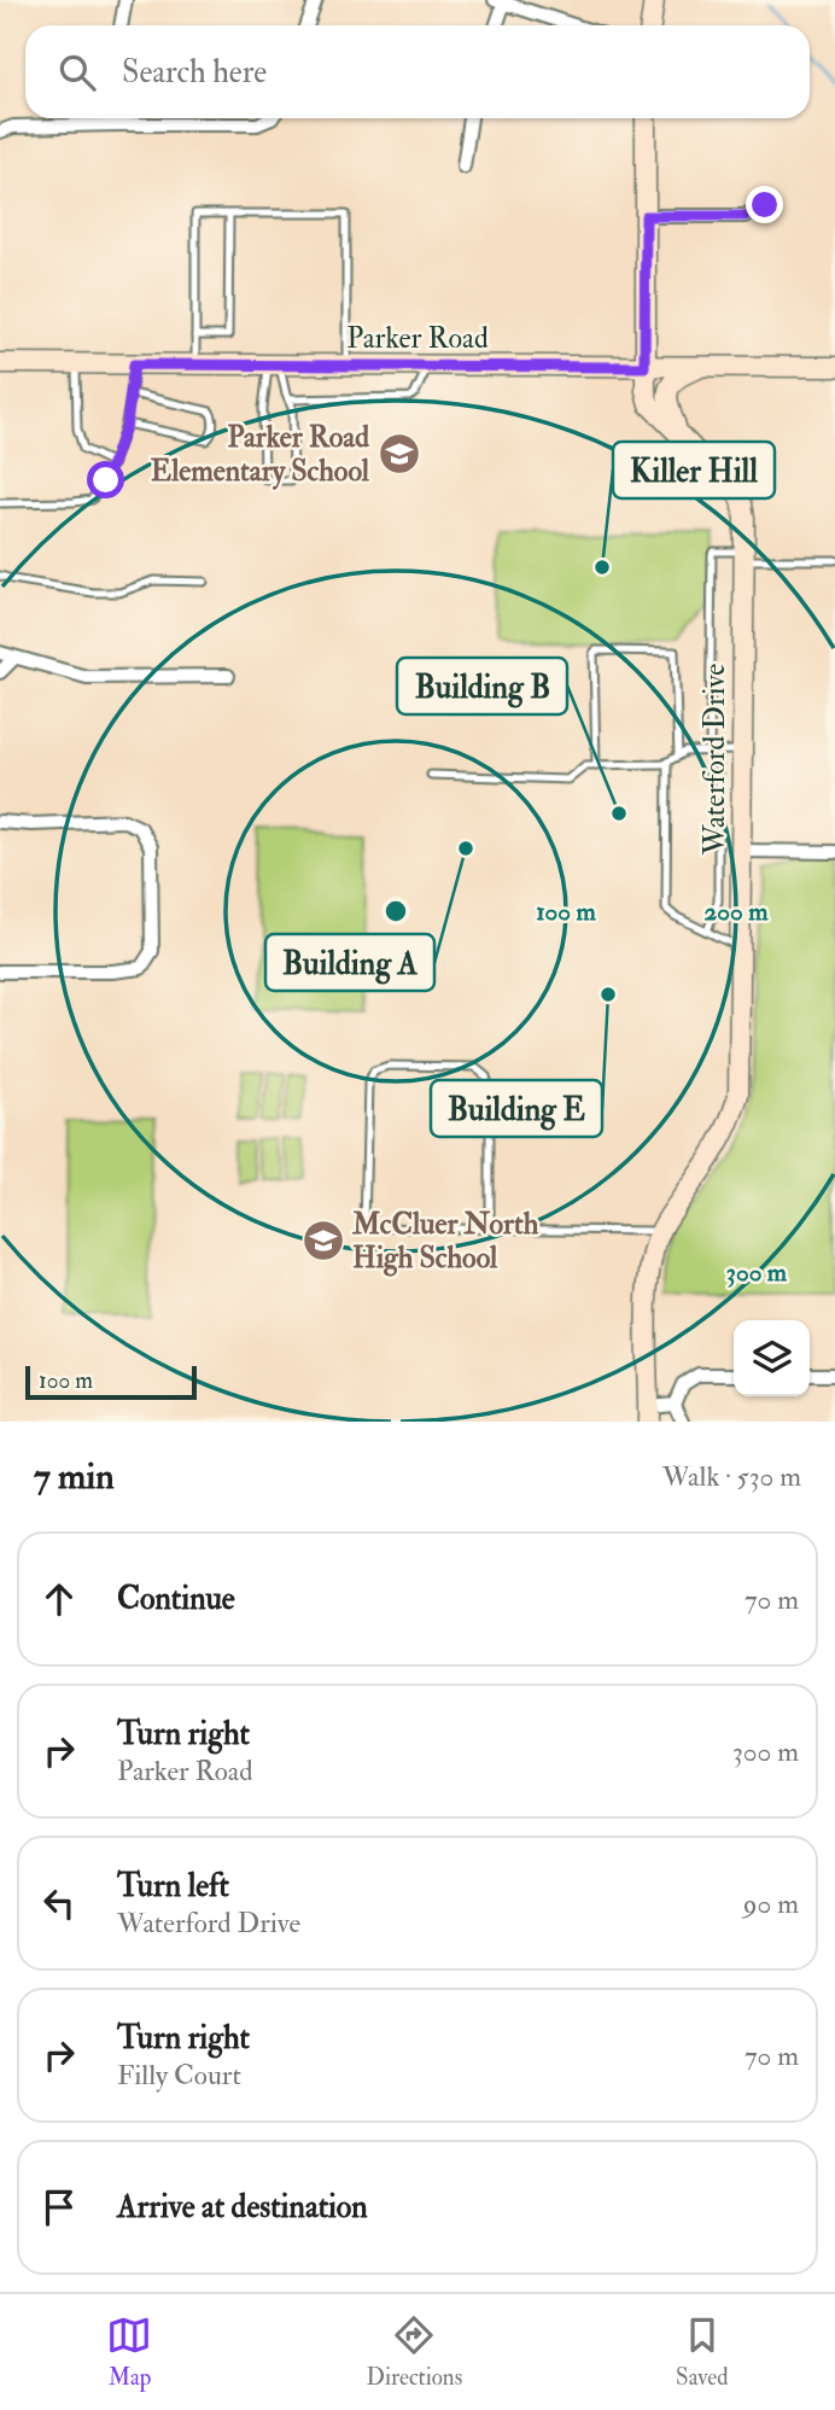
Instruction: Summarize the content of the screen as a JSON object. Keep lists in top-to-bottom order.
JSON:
{
  "streets": {
    "street": ["Parker Road", "Waterford Drive"]
  },
  "crossings": [
    ["Parker Road", "Waterford Drive"]
  ],
  "places": {
    "school or university": ["Parker Road Elementary School", "McCluer North High School"],
    "other": [
      "Killer Hill",
      "Building B",
      "Building A",
      "Building E"
    ]
  },
  "scale_bar": "100 m",
  "page": {
    "search": "Search here",
    "scale": "100 m",
    "heading": ["7 min", "Walk · 530 m"],
    "list": [
      ["Continue", "70 m"],
      ["Turn right", "Parker Road", "300 m"],
      ["Turn left", "Waterford Drive", "90 m"],
      ["Turn right", "Filly Court", "70 m"],
      "Arrive at destination"
    ],
    "nav": ["Map", "Directions", "Saved"]
  },
  "rings": ["100 m", "200 m", "300 m"]
}
